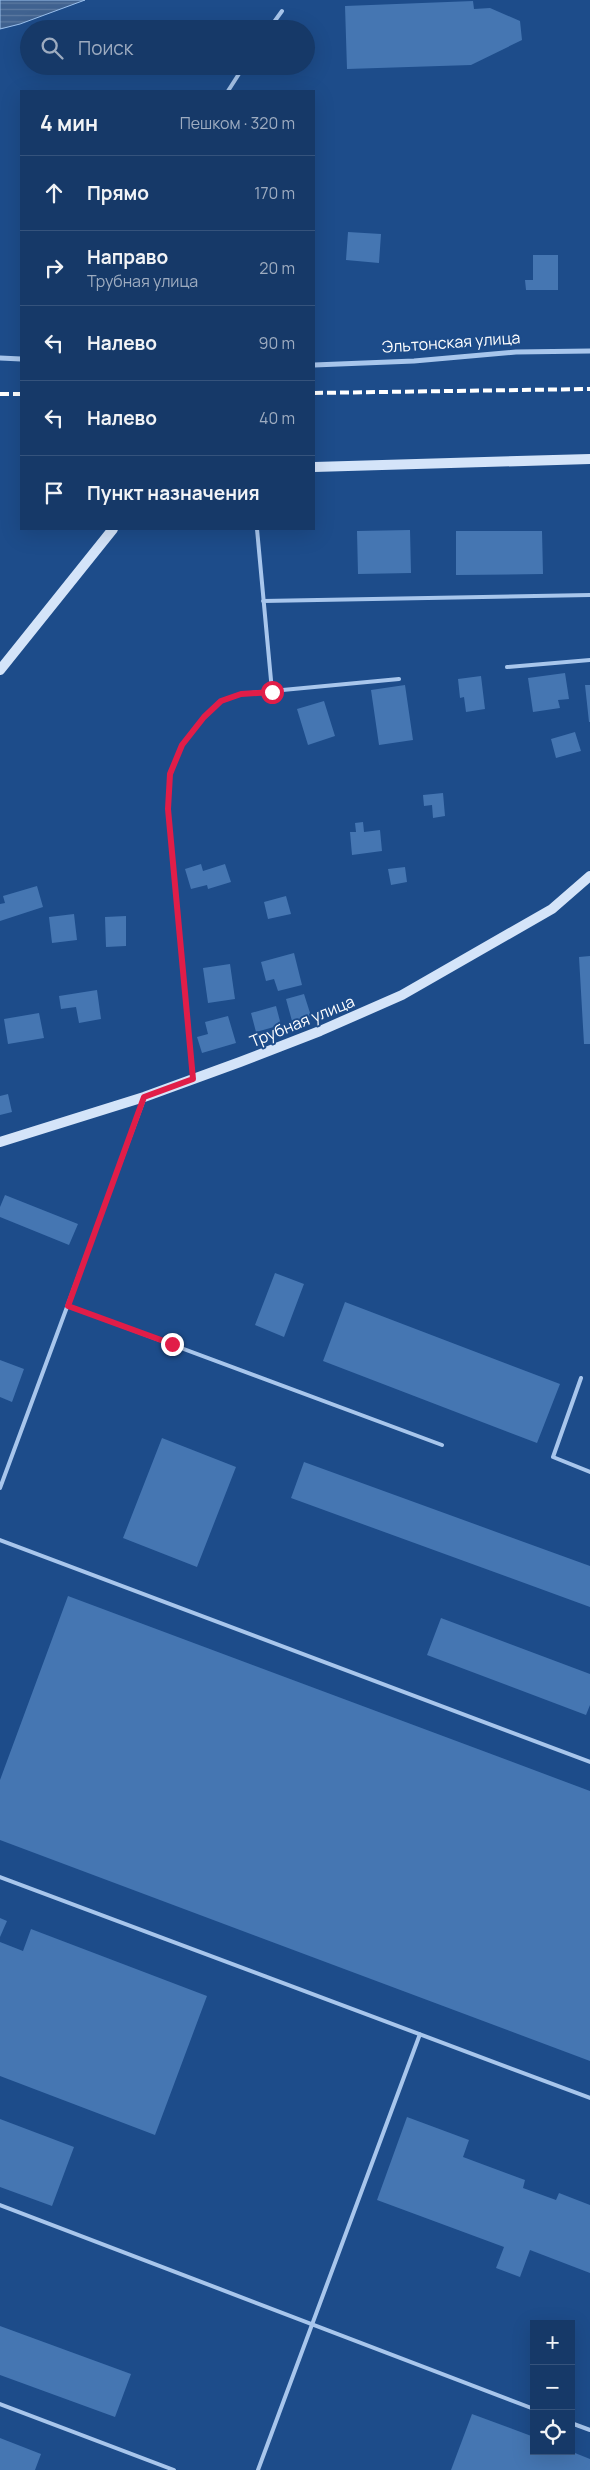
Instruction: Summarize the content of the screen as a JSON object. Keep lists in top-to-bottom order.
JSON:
{
  "streets": {
    "main road": ["Трубная улица"],
    "street": ["Эльтонская улица"]
  },
  "page": {
    "search": "Поиск",
    "heading": ["4 мин", "Пешком · 320 m"],
    "list": [
      ["Прямо", "170 m"],
      ["Направо", "Трубная улица", "20 m"],
      ["Налево", "90 m"],
      ["Налево", "40 m"],
      "Пункт назначения"
    ],
    "map_buttons": ["+", "−"]
  }
}
